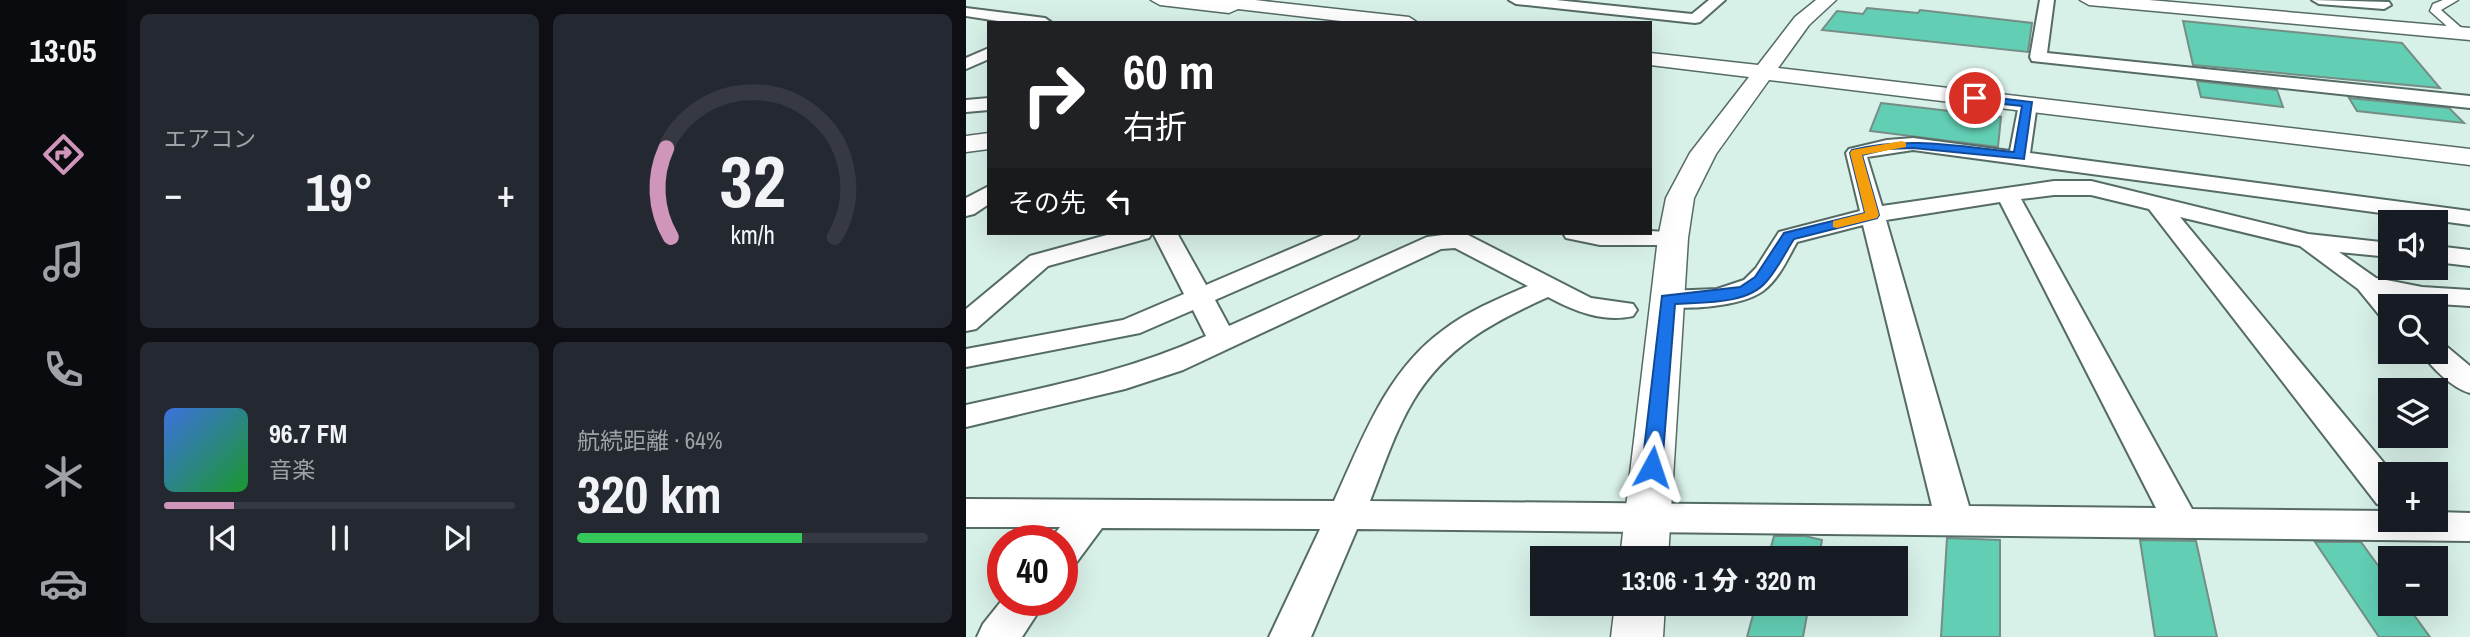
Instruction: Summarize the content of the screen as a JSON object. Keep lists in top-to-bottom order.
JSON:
{
  "page": {
    "tabs": "13:05",
    "tile": [
      "エアコン",
      ["航続距離 · 64%", "320 km"]
    ],
    "turn": ["60 m", "右折"],
    "heat": ["−", "19°", "+"],
    "then": "その先",
    "map_buttons": ["+", "−"],
    "song": ["96.7 FM", "音楽"],
    "limit": "40",
    "trip": "13:06 · 1 分 · 320 m",
    "gauge": ["32", "km/h"]
  }
}
